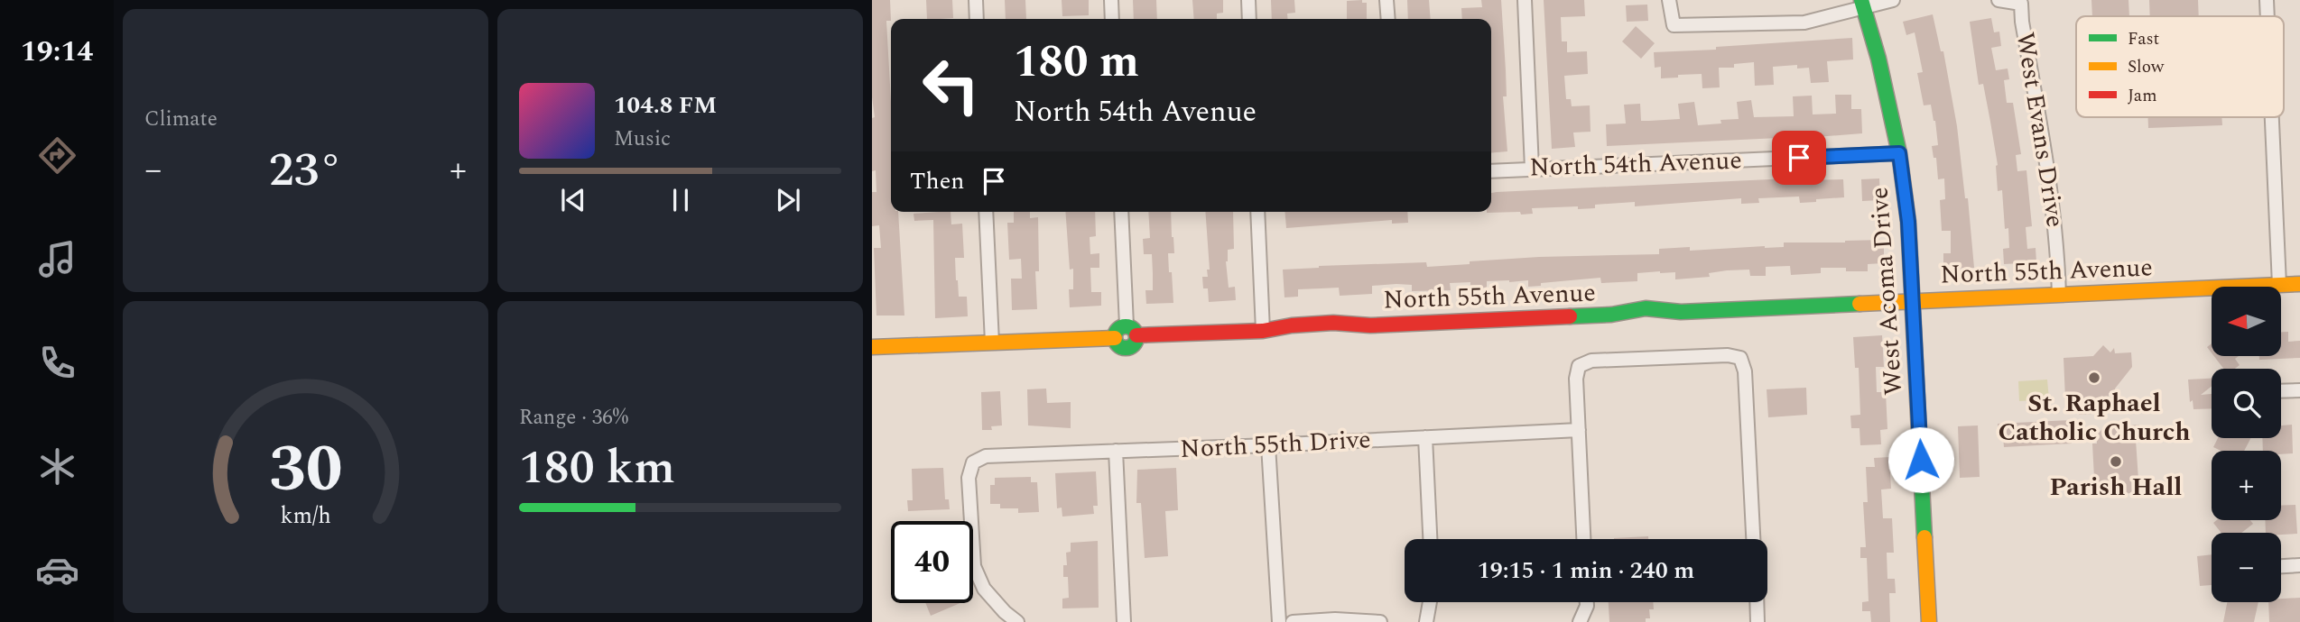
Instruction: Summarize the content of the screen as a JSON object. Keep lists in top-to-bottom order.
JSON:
{
  "streets": {
    "street": [
      "West Evans Drive",
      "North 54th Avenue",
      "North 55th Avenue",
      "West Acoma Drive",
      "North 55th Drive"
    ]
  },
  "crossings": [
    ["West Evans Drive", "North 55th Avenue"],
    ["North 54th Avenue", "West Acoma Drive"],
    ["North 55th Avenue", "West Acoma Drive"]
  ],
  "places": ["St. Raphael Catholic Church", "Parish Hall"],
  "legend": ["Fast", "Slow", "Jam"],
  "north": "left",
  "page": {
    "tabs": "19:14",
    "tile": [
      "Climate",
      ["Range · 36%", "180 km"]
    ],
    "turn": ["180 m", "North 54th Avenue"],
    "song": ["104.8 FM", "Music"],
    "heat": ["−", "23°", "+"],
    "then": "Then",
    "map_buttons": ["+", "−"],
    "limit": "40",
    "trip": "19:15 · 1 min · 240 m",
    "gauge": ["30", "km/h"]
  }
}
